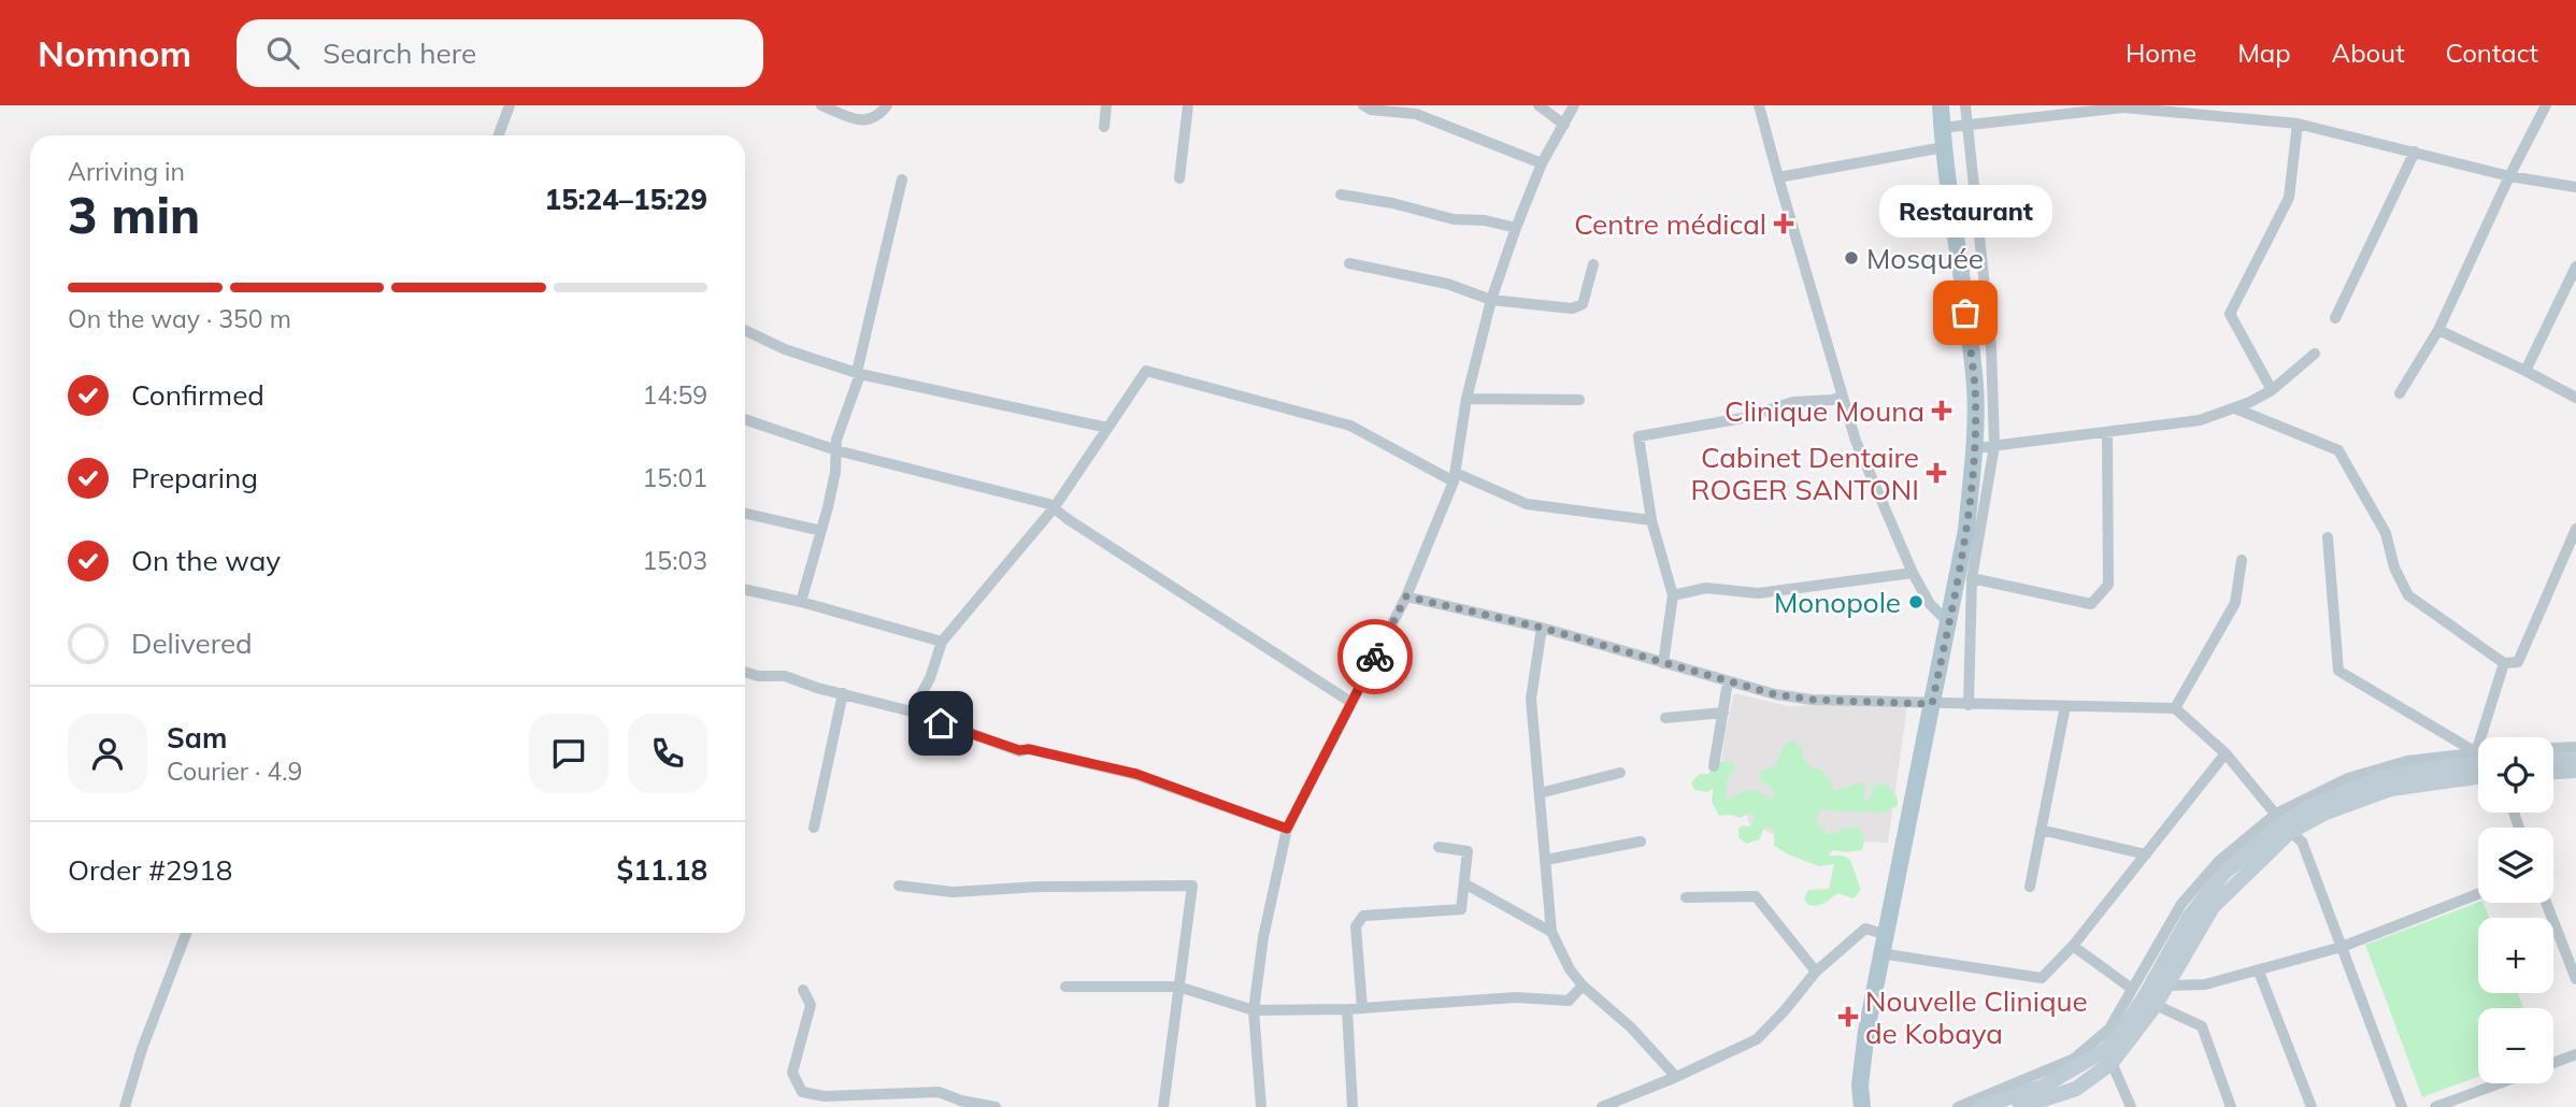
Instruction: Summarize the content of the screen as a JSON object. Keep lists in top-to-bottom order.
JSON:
{
  "places": {
    "health": [
      "Centre médical",
      "Clinique Mouna",
      "Cabinet Dentaire ROGER SANTONI",
      "Nouvelle Clinique de Kobaya"
    ],
    "other": ["Mosquée", "Restaurant", "Monopole"]
  },
  "page": {
    "header": "Nomnom",
    "search": "Search here",
    "nav": [
      "Home",
      "Map",
      "About",
      "Contact"
    ],
    "heading": ["3 min", "Arriving in", "15:24–15:29"],
    "panel": [
      "Sam",
      "Courier · 4.9",
      "Order #2918",
      "$11.18"
    ],
    "bubble": "Restaurant",
    "bar": "On the way · 350 m",
    "list": [
      ["Confirmed", "14:59"],
      ["Preparing", "15:01"],
      ["On the way", "15:03"],
      "Delivered"
    ],
    "map_buttons": ["+", "−"]
  }
}
